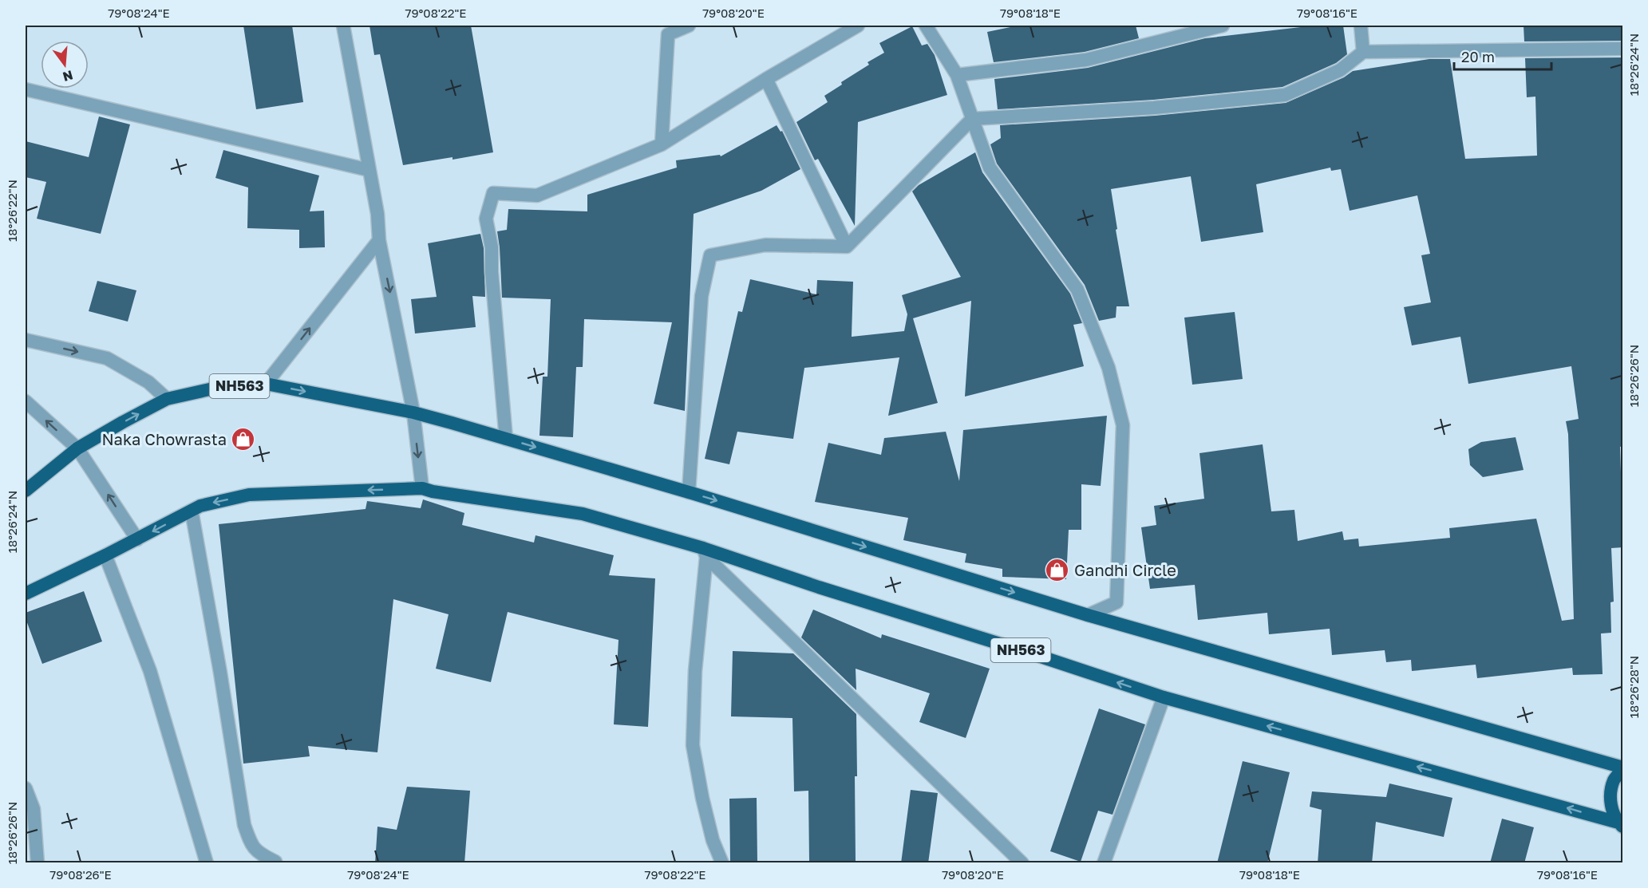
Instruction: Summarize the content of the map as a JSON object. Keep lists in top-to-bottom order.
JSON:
{
  "streets": {
    "highway": ["NH563"]
  },
  "places": {
    "shop": ["Naka Chowrasta", "Gandhi Circle"]
  },
  "scale_bar": "20 m",
  "north": "bottom",
  "coordinates": [
    "79°08'24\"E",
    "79°08'22\"E",
    "79°08'20\"E",
    "79°08'18\"E",
    "79°08'16\"E",
    "18°26'24\"N",
    "18°26'22\"N",
    "18°26'26\"N",
    "18°26'28\"N",
    "79°08'26\"E"
  ]
}
